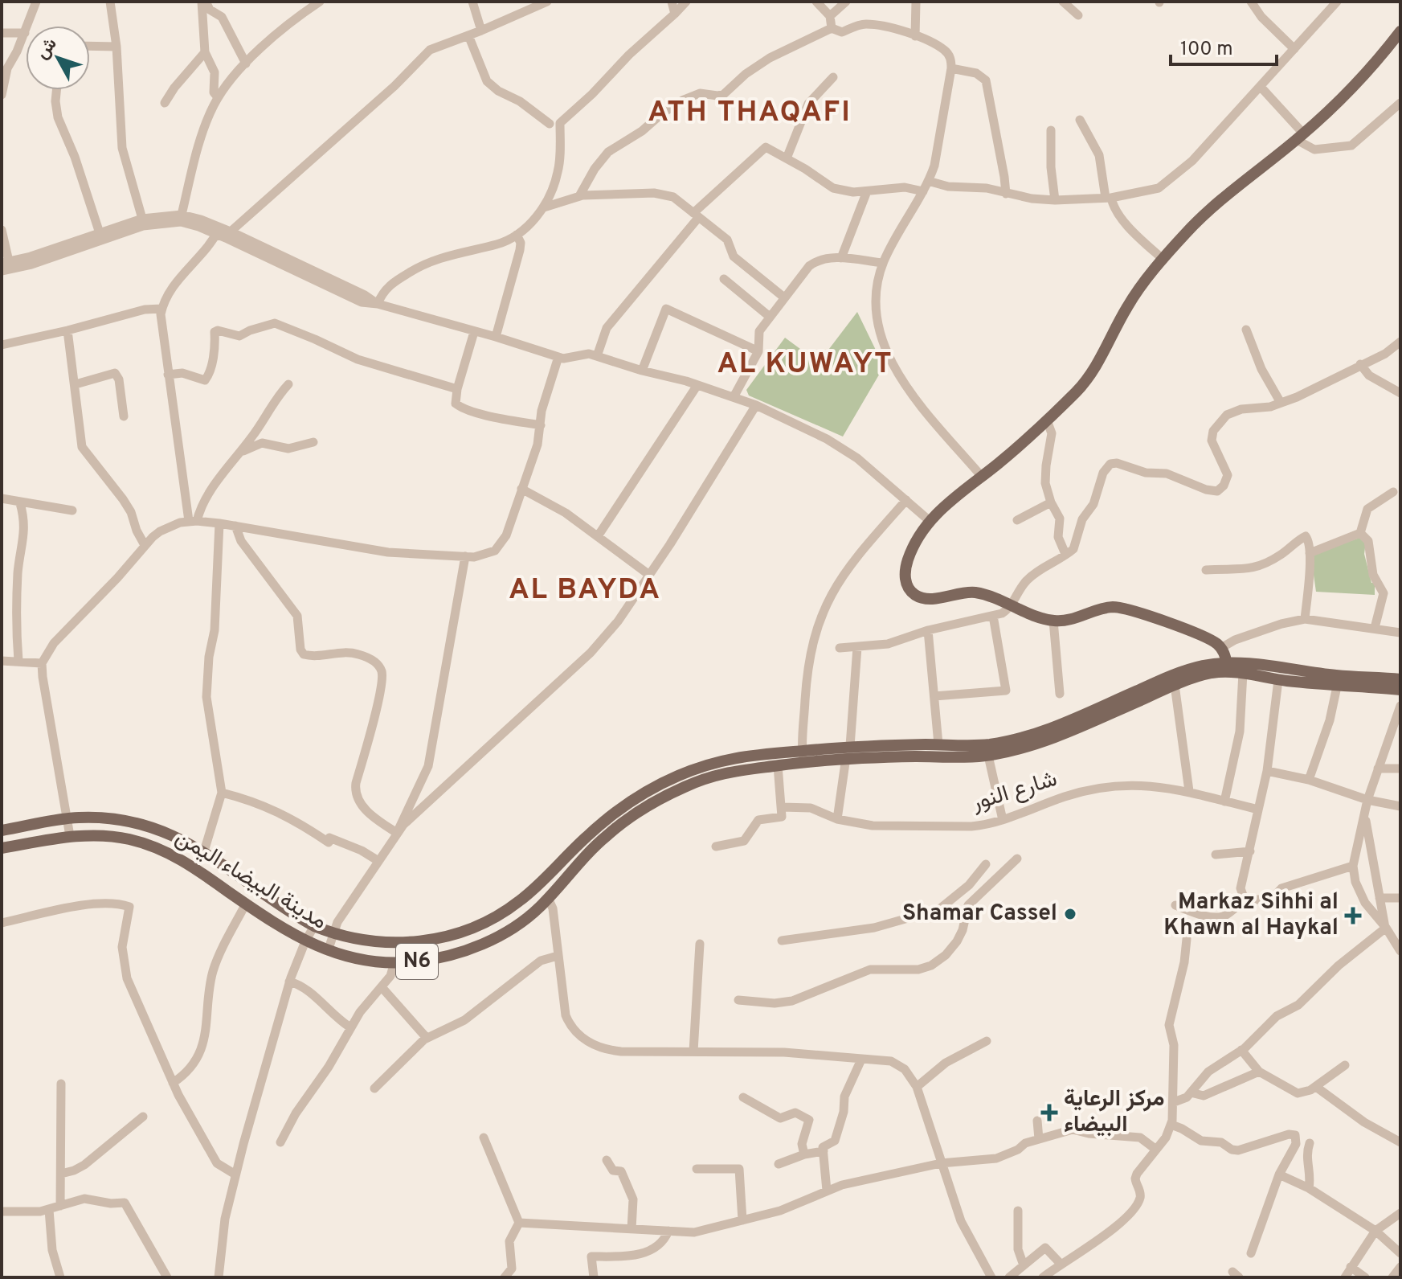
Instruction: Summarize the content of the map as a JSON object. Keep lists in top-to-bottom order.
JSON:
{
  "streets": {
    "main road": ["مدينة البيضاء اليمن", "N6"],
    "street": ["شارع النور"]
  },
  "districts": ["ATH THAQAFI", "AL KUWAYT", "AL BAYDA"],
  "places": {
    "other": ["Shamar Cassel"],
    "health": ["Markaz Sihhi al Khawn al Haykal", "مركز الرعاية البيضاء"]
  },
  "scale_bar": "100 m",
  "north": "top left"
}
